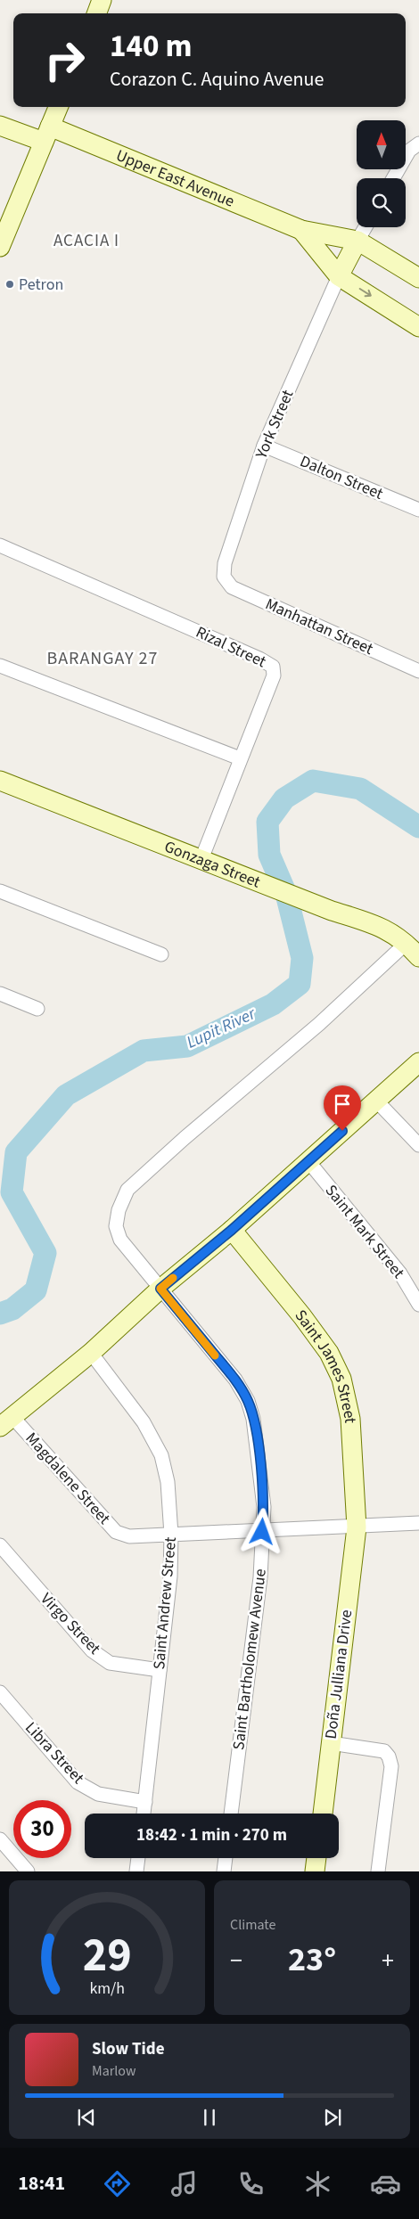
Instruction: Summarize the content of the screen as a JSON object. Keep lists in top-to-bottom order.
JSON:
{
  "streets": {
    "street": [
      "Upper East Avenue",
      "York Street",
      "Dalton Street",
      "Manhattan Street",
      "Rizal Street",
      "Gonzaga Street",
      "Saint Mark Street",
      "Saint James Street",
      "Magdalene Street",
      "Saint Andrew Street",
      "Virgo Street",
      "Saint Bartholomew Avenue",
      "Doña Julliana Drive",
      "Libra Street"
    ]
  },
  "crossings": [
    ["Upper East Avenue", "York Street"],
    ["York Street", "Dalton Street"],
    ["York Street", "Manhattan Street"],
    ["Rizal Street", "Gonzaga Street"],
    ["Gonzaga Street", "Saint Bartholomew Avenue"],
    ["Saint James Street", "Magdalene Street"],
    ["Saint James Street", "Doña Julliana Drive"],
    ["Magdalene Street", "Saint Andrew Street"],
    ["Magdalene Street", "Saint Bartholomew Avenue"],
    ["Magdalene Street", "Doña Julliana Drive"],
    ["Saint Andrew Street", "Virgo Street"],
    ["Saint Andrew Street", "Libra Street"]
  ],
  "districts": ["ACACIA I", "BARANGAY 27"],
  "water": ["Lupit River"],
  "places": ["Petron"],
  "north": "top",
  "page": {
    "turn": ["140 m", "Corazon C. Aquino Avenue"],
    "limit": "30",
    "trip": "18:42 · 1 min · 270 m",
    "tile": "Climate",
    "heat": ["−", "23°", "+"],
    "song": ["Slow Tide", "Marlow"],
    "tabs": "18:41",
    "gauge": ["29", "km/h"]
  }
}
